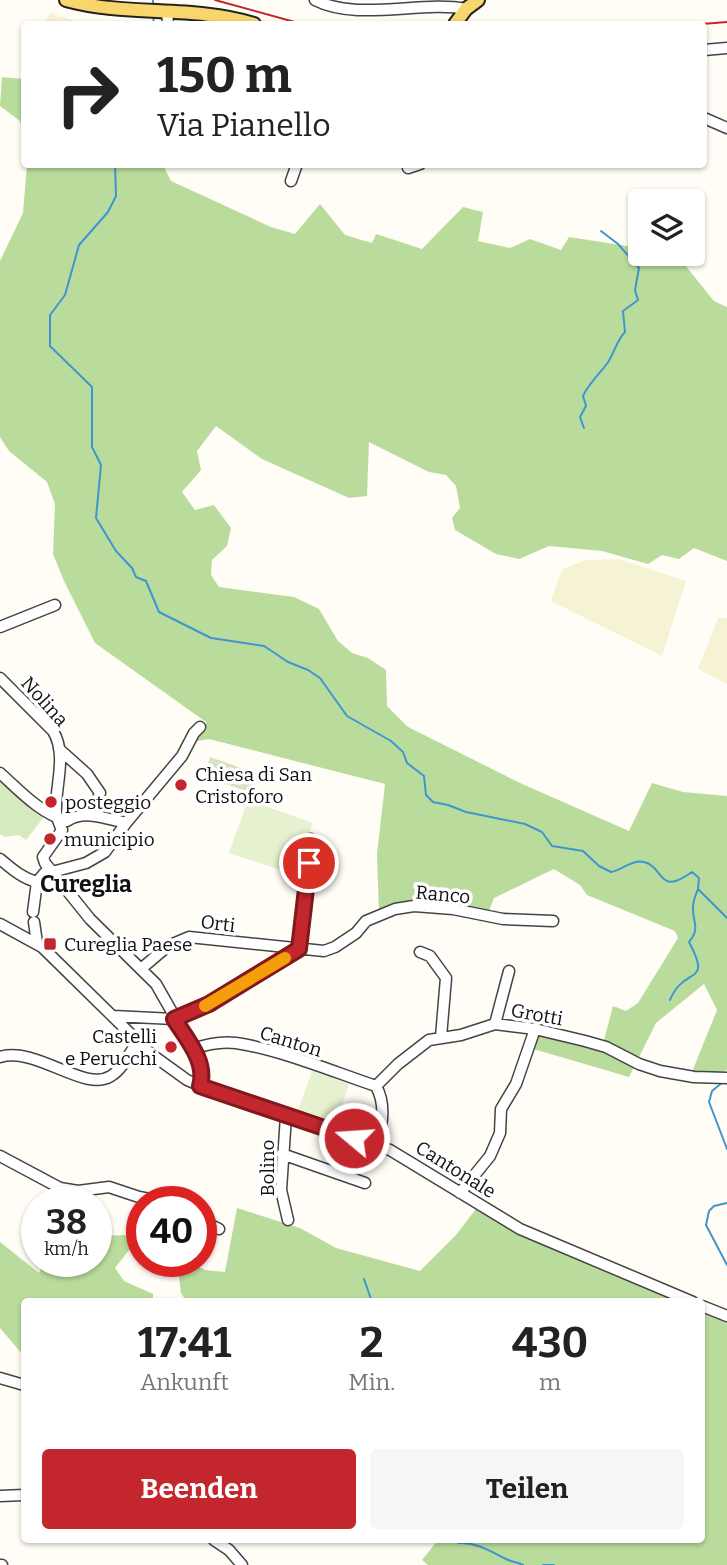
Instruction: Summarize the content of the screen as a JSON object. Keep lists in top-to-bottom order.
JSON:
{
  "streets": {
    "street": [
      "Nolina",
      "Ranco",
      "Orti",
      "Grotti",
      "Canton",
      "Bolino",
      "Cantonale"
    ]
  },
  "crossings": [
    ["Ranco", "Orti"],
    ["Grotti", "Canton"],
    ["Bolino", "Cantonale"]
  ],
  "districts": ["Cureglia"],
  "places": {
    "other": [
      "Chiesa di San Cristoforo",
      "posteggio",
      "municipio",
      "Castelli e Perucchi"
    ],
    "transit": ["Cureglia Paese"]
  },
  "page": {
    "turn": ["150 m", "Via Pianello"],
    "speed": "38 km/h",
    "limit": "40",
    "eta": [
      "17:41",
      "Ankunft",
      "2",
      "Min.",
      "430",
      "m"
    ],
    "buttons": ["Beenden", "Teilen"]
  }
}
